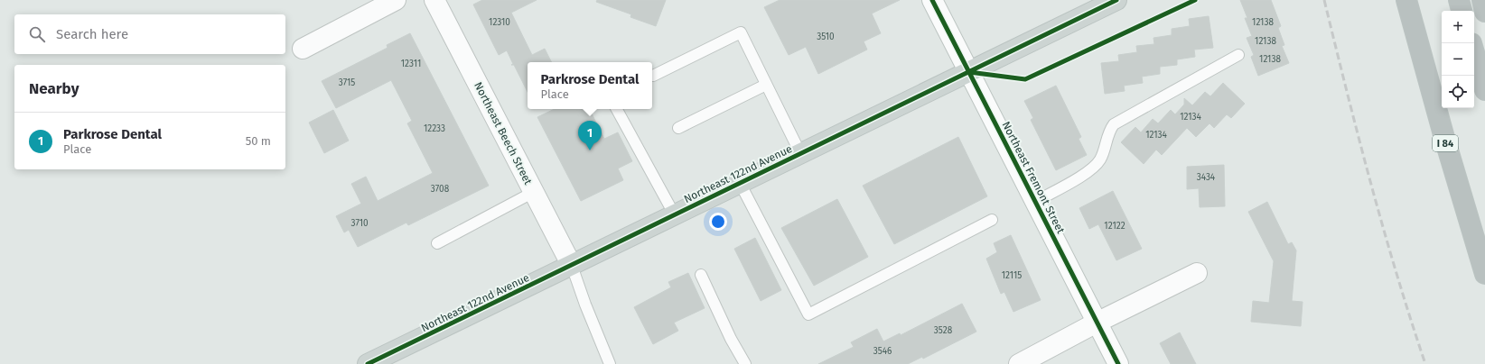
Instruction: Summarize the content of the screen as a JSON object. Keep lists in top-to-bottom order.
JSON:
{
  "streets": {
    "highway": ["I 84"],
    "main road": ["Northeast 122nd Avenue"],
    "street": ["Northeast Beech Street", "Northeast Fremont Street"]
  },
  "crossings": [
    ["Northeast Beech Street", "Northeast 122nd Avenue"],
    ["Northeast 122nd Avenue", "Northeast Fremont Street"]
  ],
  "house_numbers": [
    "12310",
    "12138",
    "3510",
    "12138",
    "12138",
    "12311",
    "3715",
    "12134",
    "12233",
    "12134",
    "3434",
    "3708",
    "3710",
    "12122",
    "12115",
    "3528",
    "3546"
  ],
  "page": {
    "map_buttons": ["+", "−"],
    "search": "Search here",
    "popup": ["Parkrose Dental", "Place"],
    "heading": "Nearby",
    "list": [
      {
        "mark": "1",
        "name": "Parkrose Dental",
        "note": "Place",
        "value": "50 m"
      }
    ],
    "pins": "1"
  }
}
